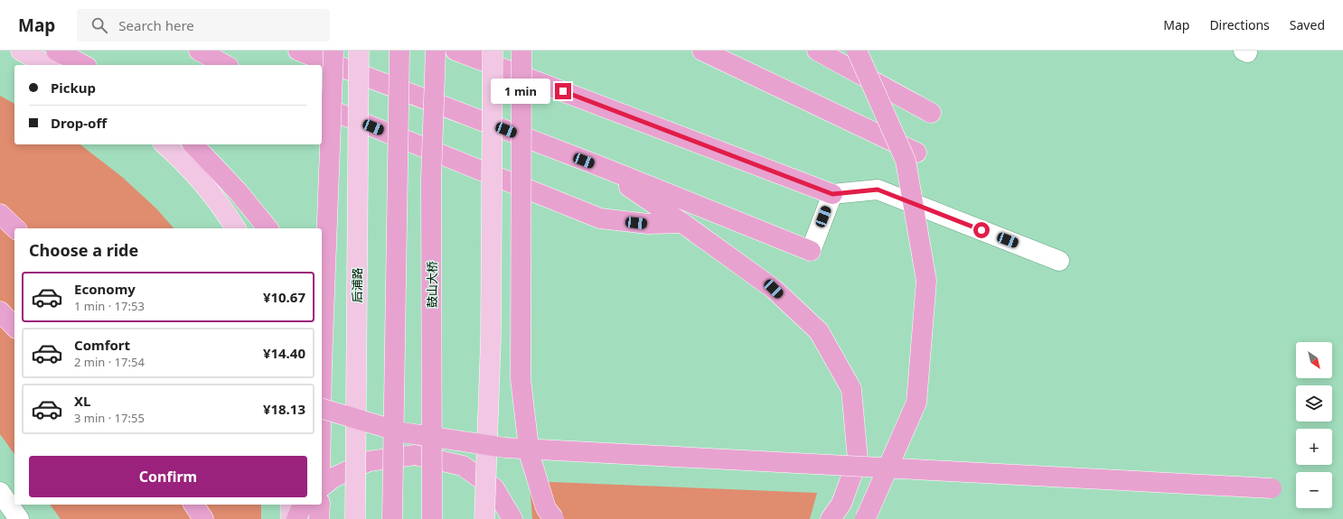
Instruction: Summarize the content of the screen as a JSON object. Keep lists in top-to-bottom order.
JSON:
{
  "streets": {
    "highway": ["鼓山大桥"],
    "main road": ["后浦路"]
  },
  "north": "bottom right",
  "page": {
    "header": "Map",
    "search": "Search here",
    "nav": ["Map", "Directions", "Saved"],
    "banner": ["Pickup", "Drop-off"],
    "bubble": "1 min",
    "heading": "Choose a ride",
    "list": [
      {
        "name": "Economy",
        "note": "1 min · 17:53",
        "value": "¥10.67"
      },
      {
        "name": "Comfort",
        "note": "2 min · 17:54",
        "value": "¥14.40"
      },
      {
        "name": "XL",
        "note": "3 min · 17:55",
        "value": "¥18.13"
      }
    ],
    "map_buttons": ["+", "−"],
    "buttons": "Confirm"
  }
}
